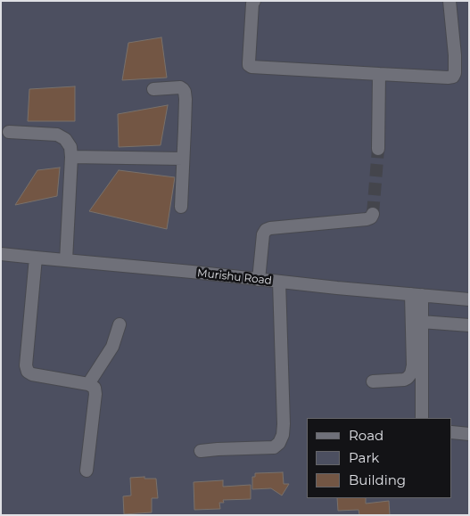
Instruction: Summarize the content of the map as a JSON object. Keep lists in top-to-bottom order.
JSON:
{
  "streets": {
    "street": ["Murishu Road"]
  },
  "legend": ["Road", "Park", "Building"]
}
